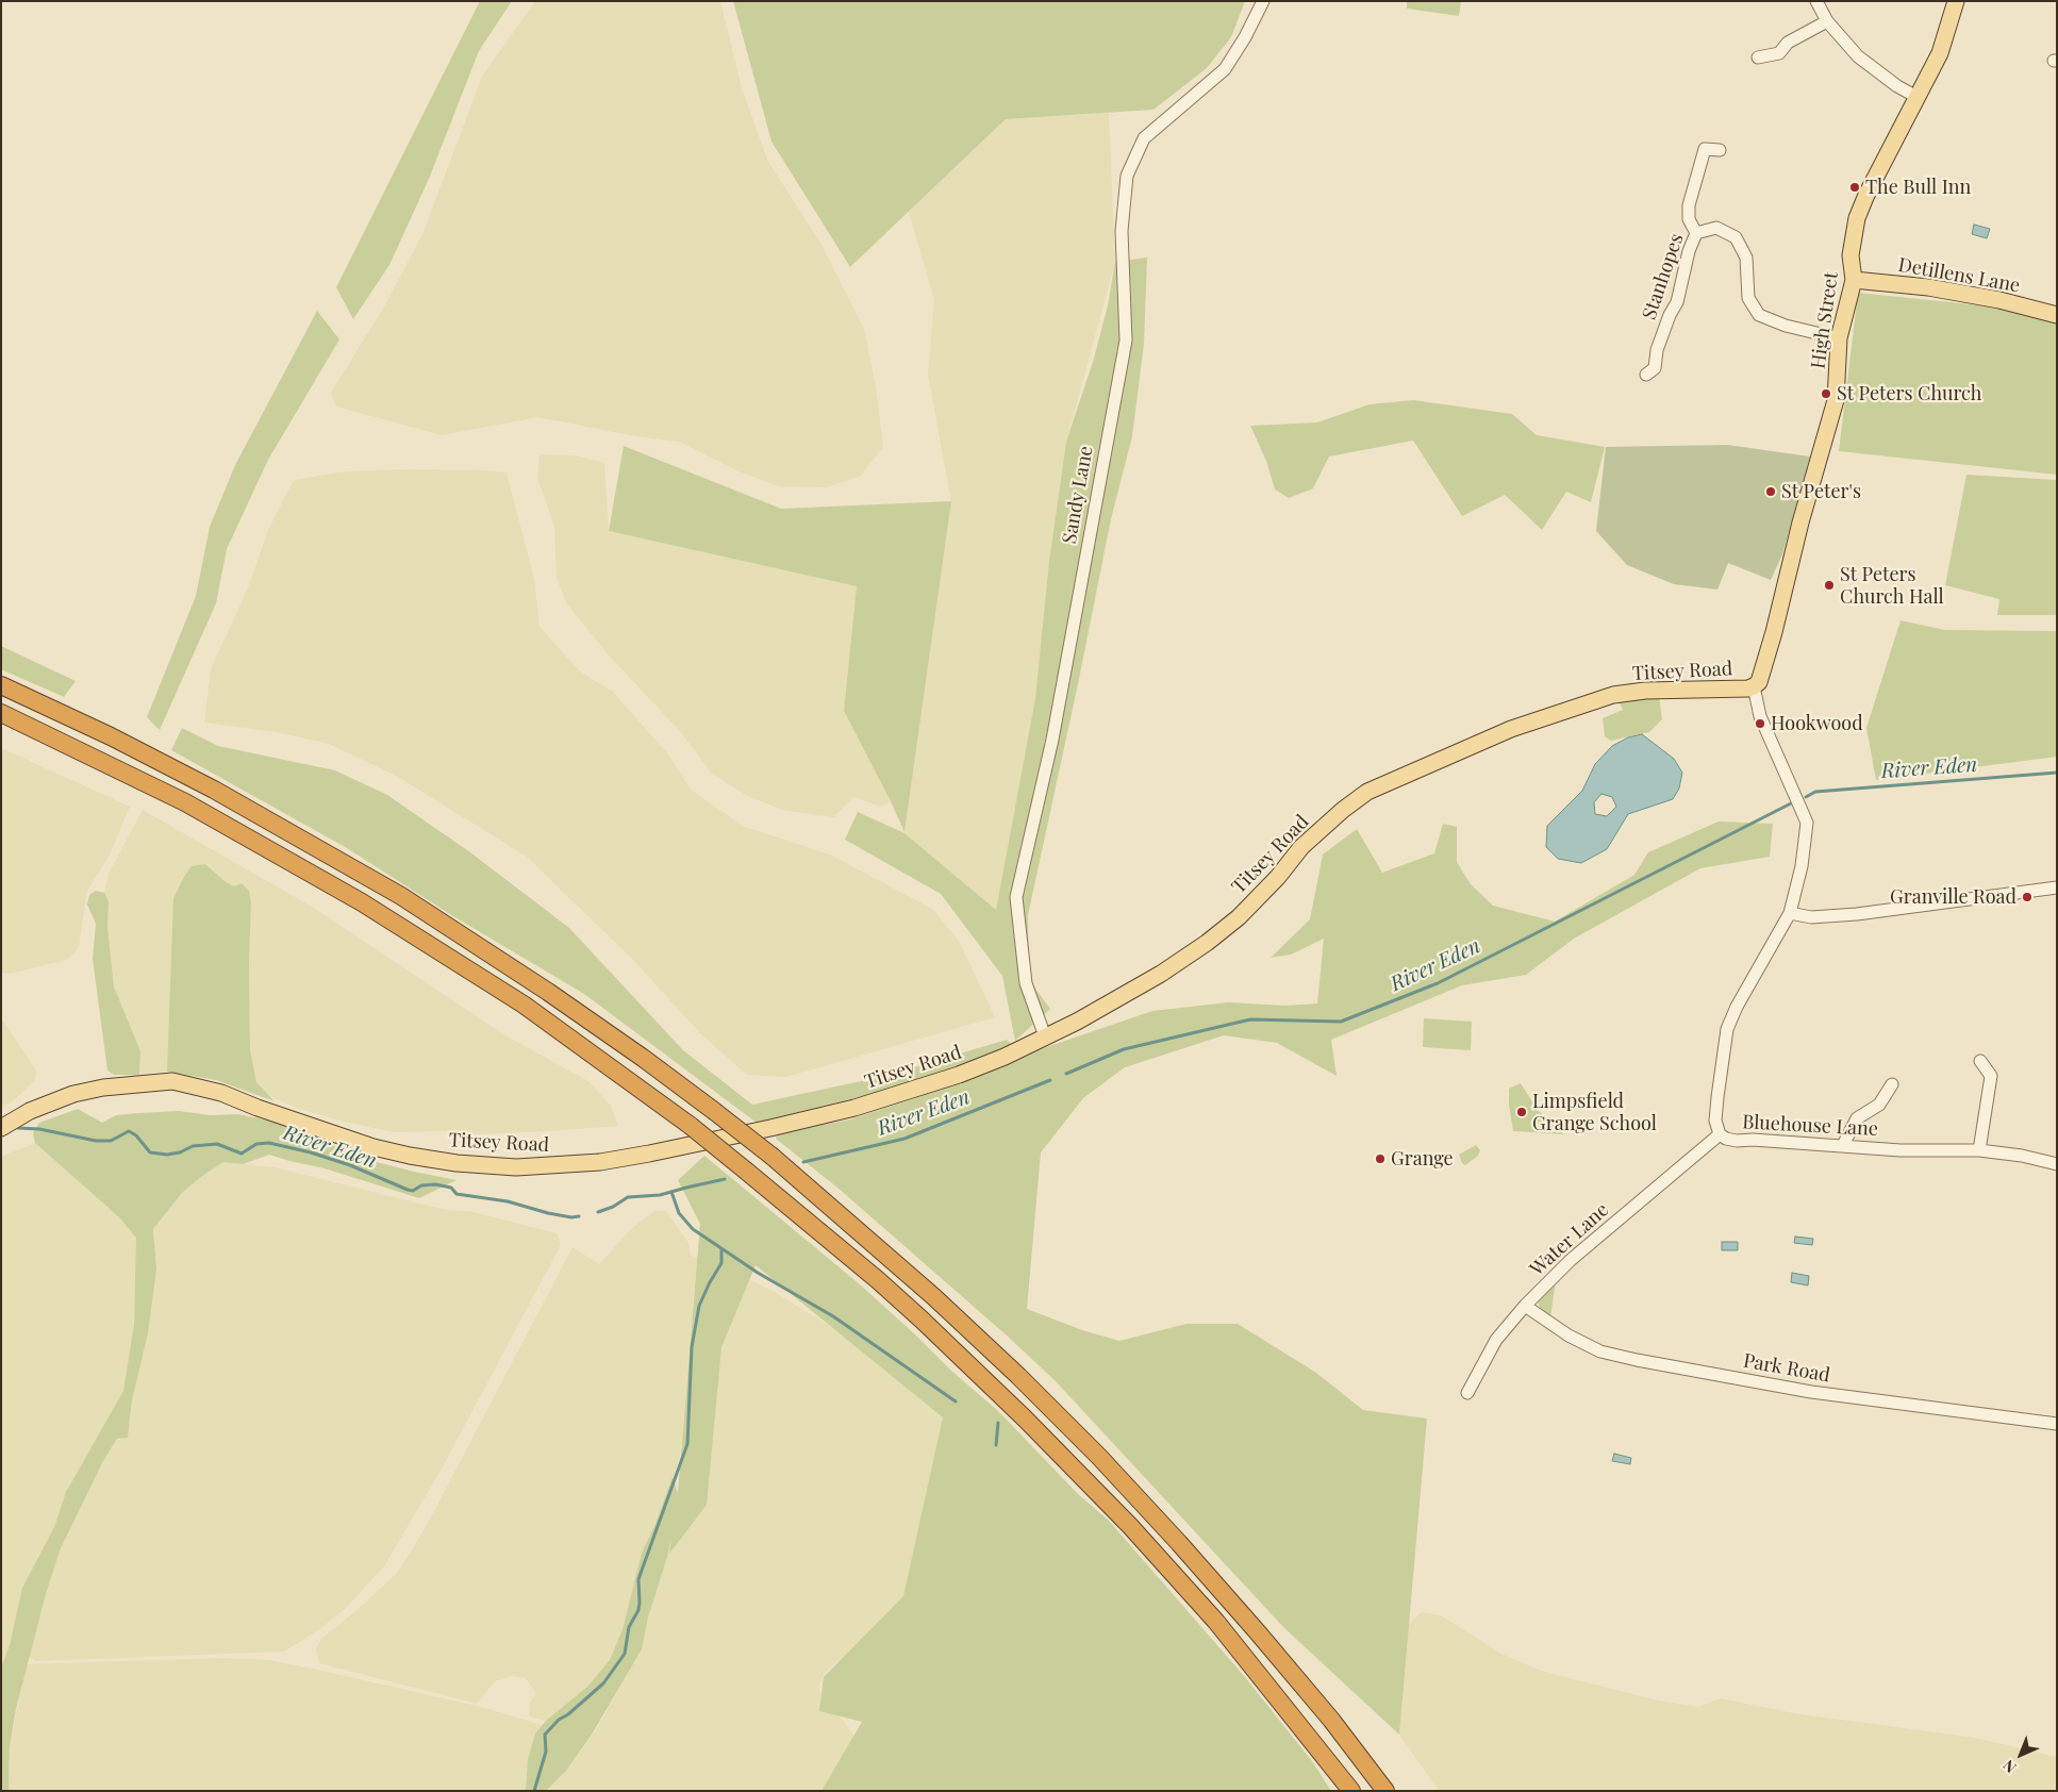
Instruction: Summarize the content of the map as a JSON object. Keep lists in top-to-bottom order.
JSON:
{
  "streets": {
    "main road": ["Detillens Lane", "High Street", "Titsey Road"],
    "street": [
      "Stanhopes",
      "Sandy Lane",
      "Bluehouse Lane",
      "Water Lane",
      "Park Road"
    ]
  },
  "crossings": [
    ["Detillens Lane", "High Street"],
    ["Stanhopes", "High Street"],
    ["High Street", "Titsey Road"],
    ["High Street", "Bluehouse Lane"],
    ["Sandy Lane", "Titsey Road"],
    ["Titsey Road", "Bluehouse Lane"],
    ["Bluehouse Lane", "Water Lane"],
    ["Water Lane", "Park Road"]
  ],
  "water": ["River Eden"],
  "places": [
    "The Bull Inn",
    "St Peters Church",
    "St Peter's",
    "St Peters Church Hall",
    "Hookwood",
    "Granville Road",
    "Limpsfield Grange School",
    "Grange"
  ],
  "north": "bottom left"
}
